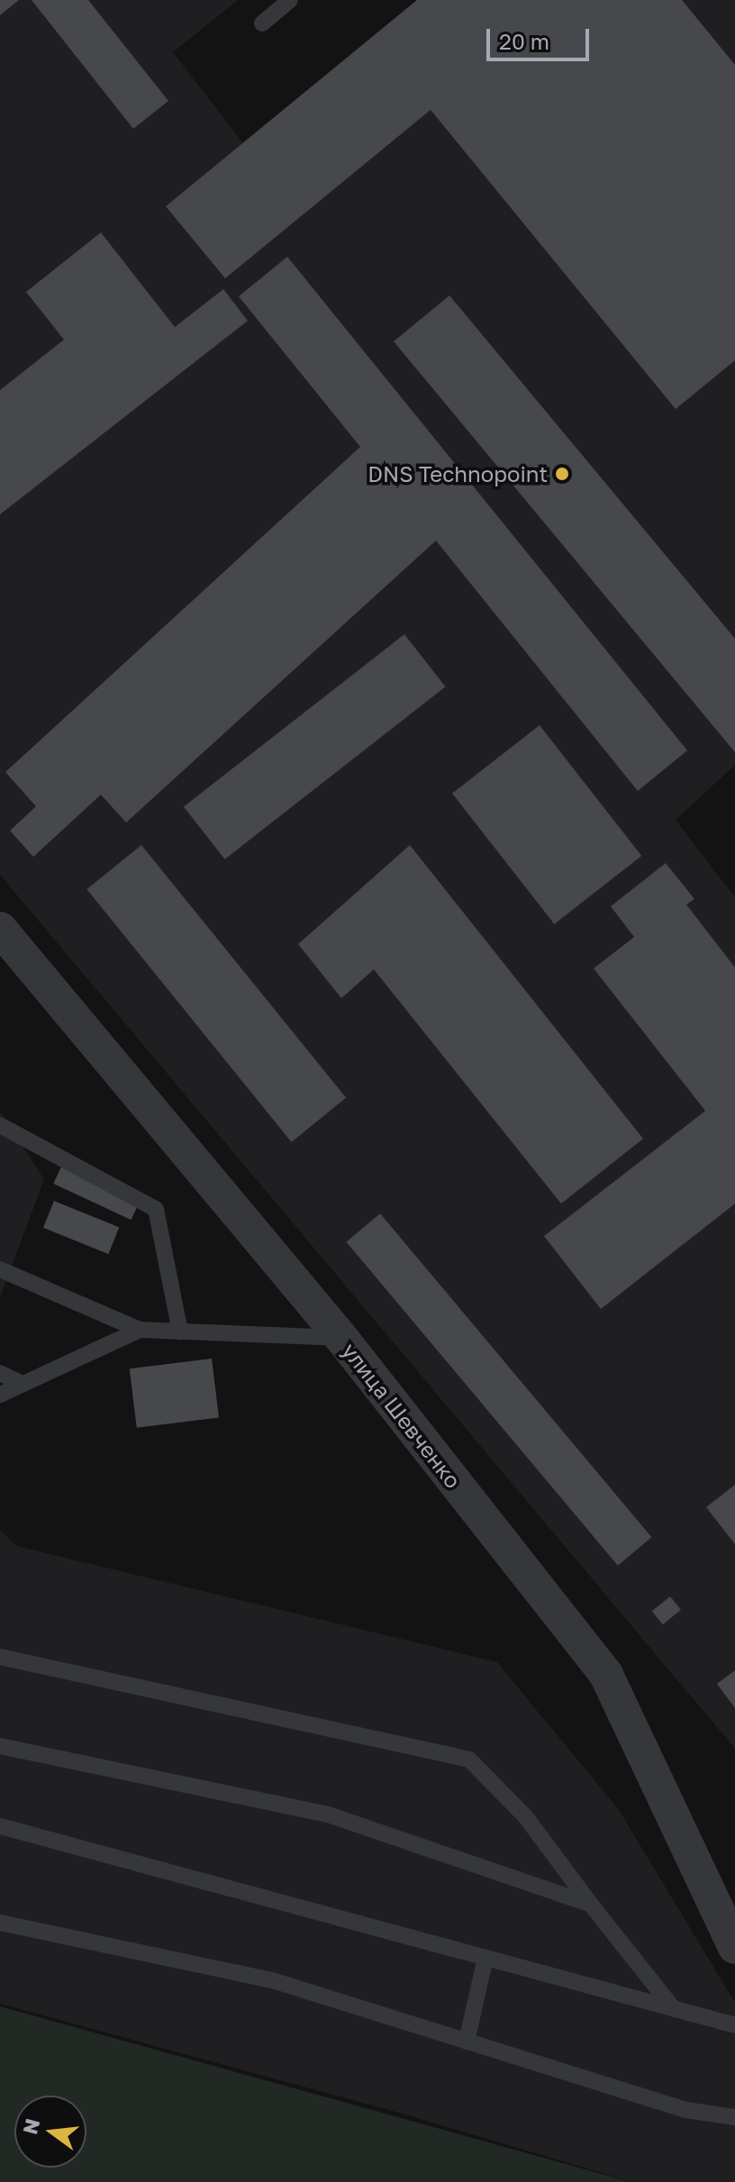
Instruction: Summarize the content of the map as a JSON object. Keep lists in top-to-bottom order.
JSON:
{
  "streets": {
    "street": ["улица Шевченко"]
  },
  "places": ["DNS Technopoint"],
  "scale_bar": "20 m",
  "north": "left"
}
